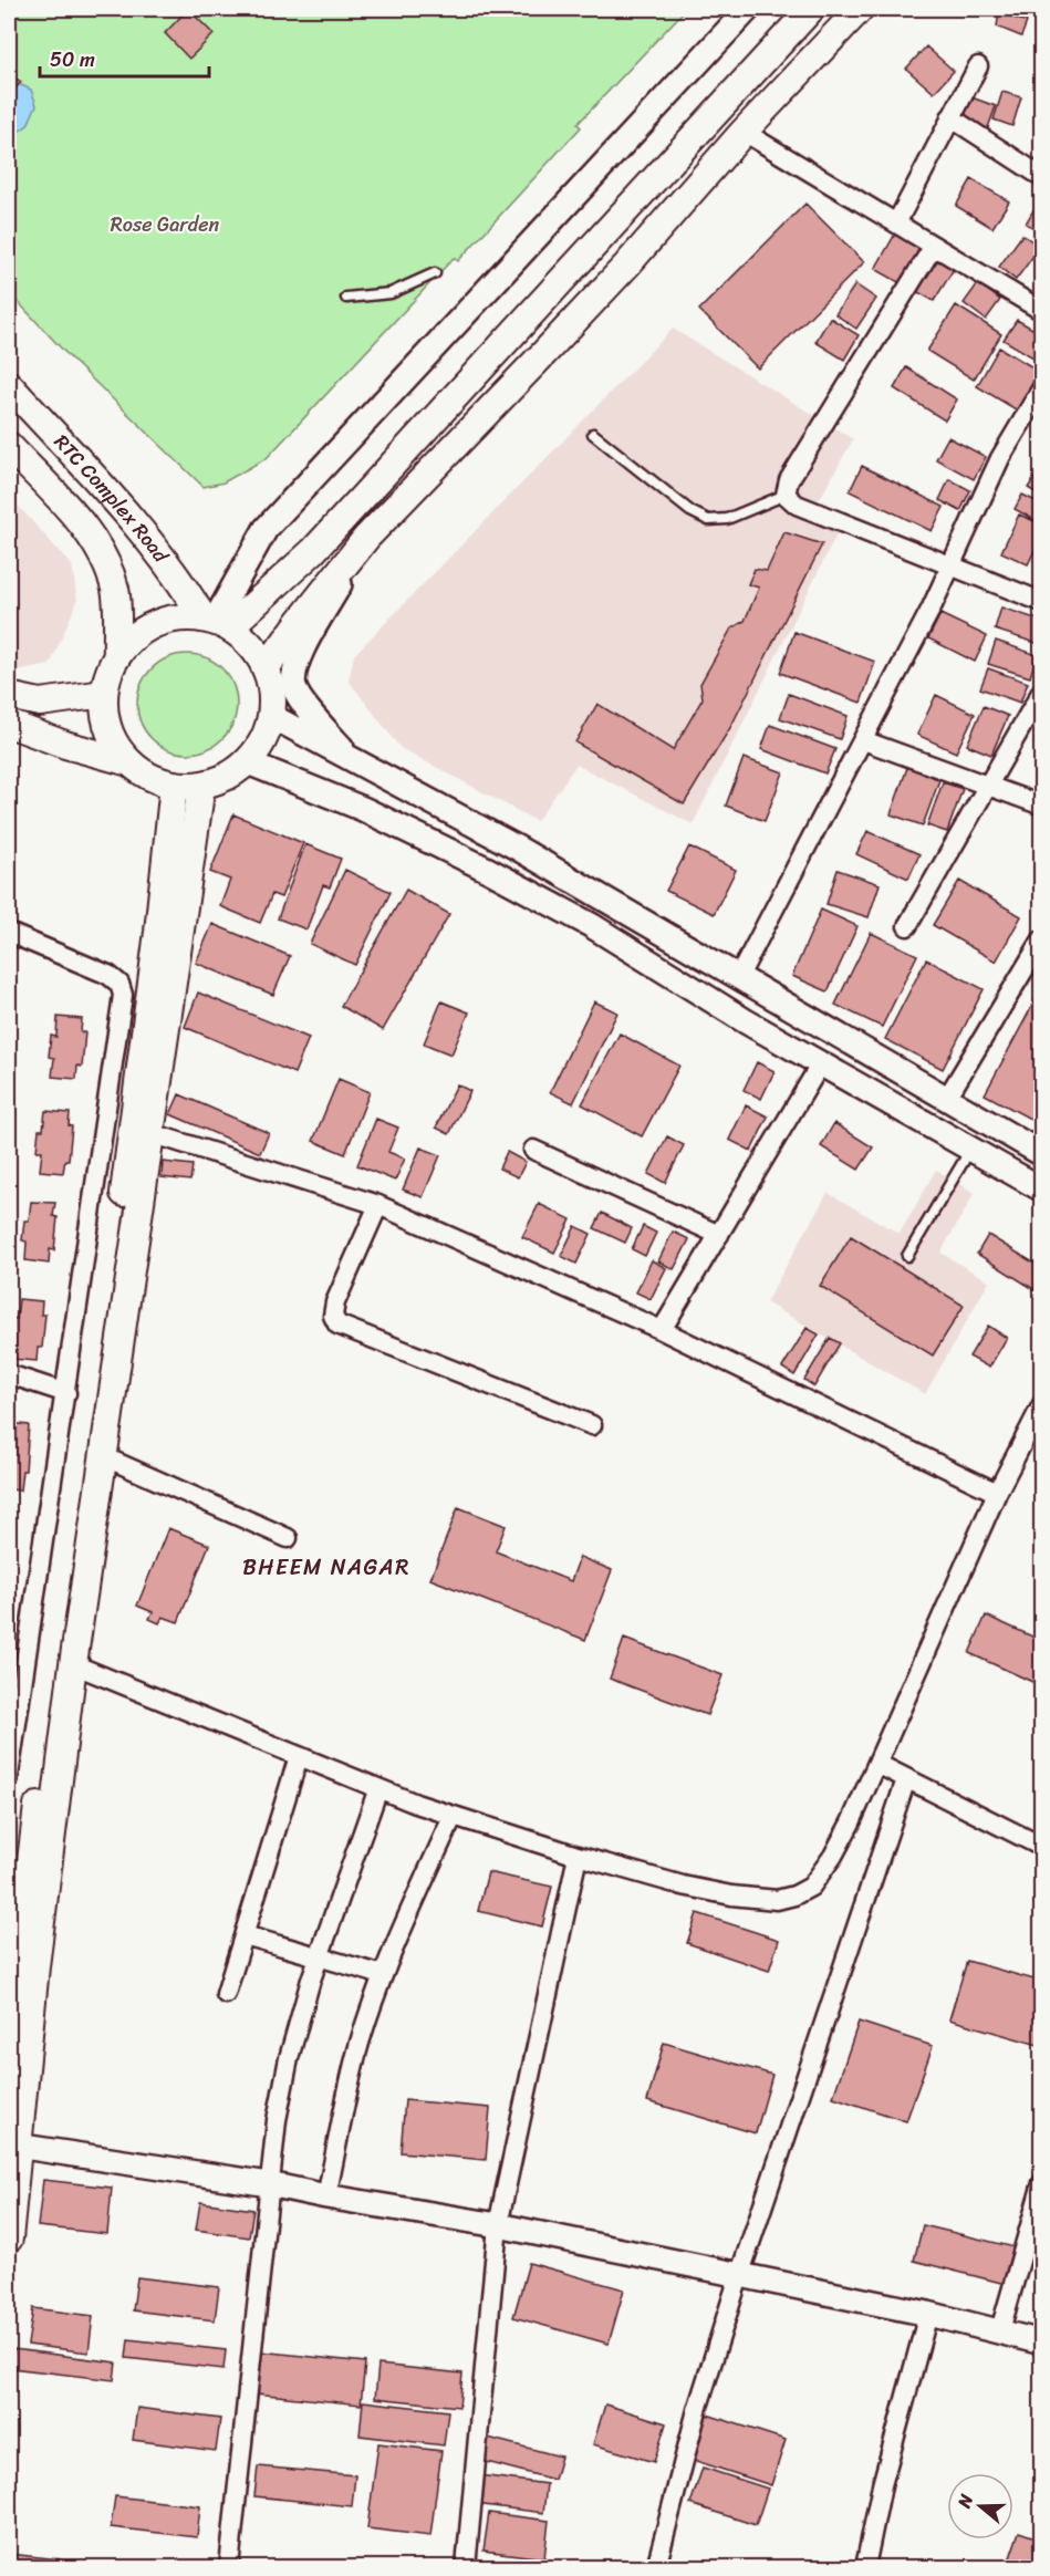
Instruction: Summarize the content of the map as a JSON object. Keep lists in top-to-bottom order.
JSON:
{
  "streets": {
    "main road": ["RTC Complex Road"]
  },
  "districts": ["BHEEM NAGAR"],
  "parks": ["Rose Garden"],
  "scale_bar": "50 m",
  "north": "left"
}
